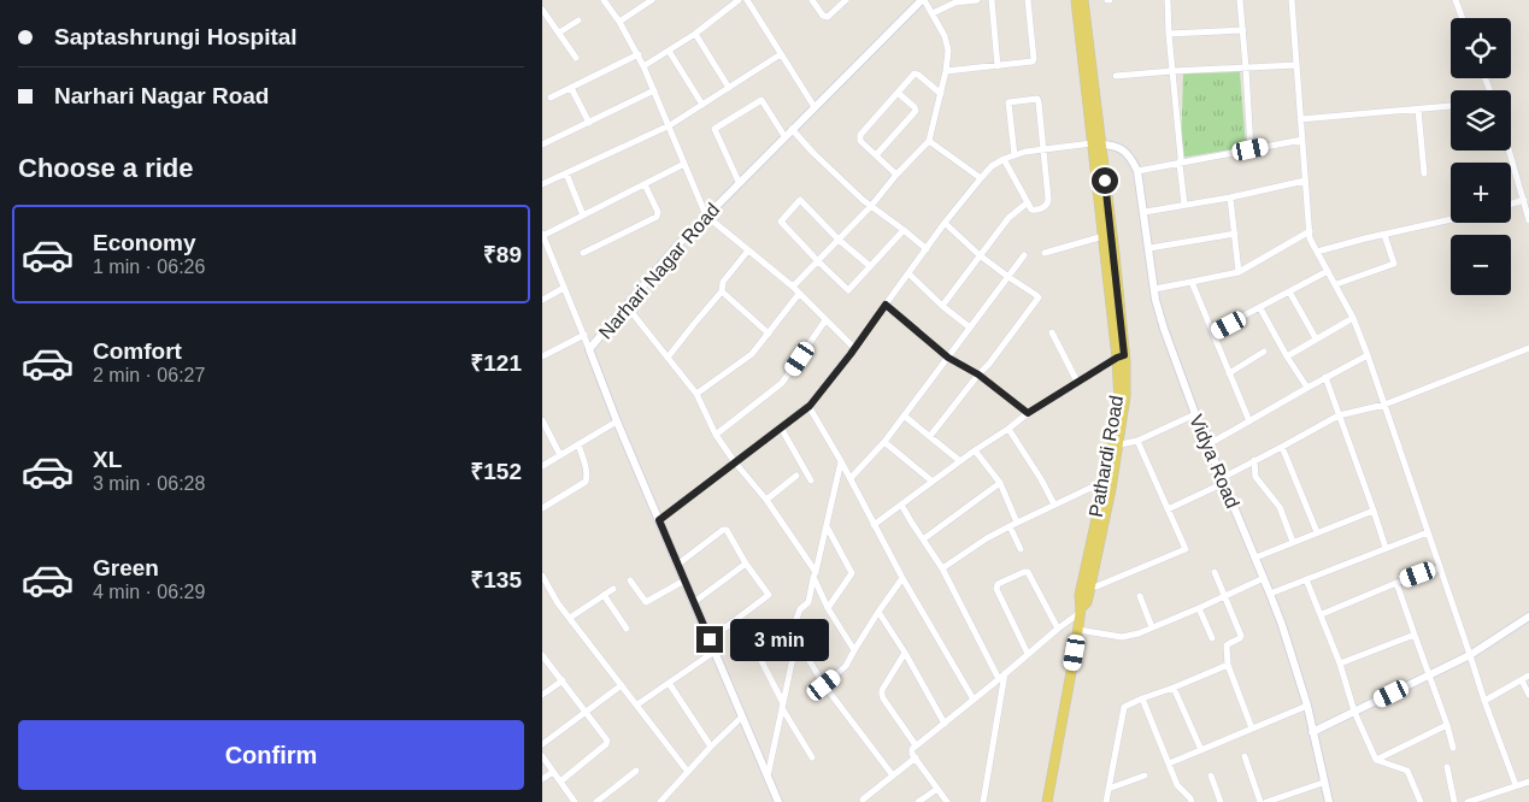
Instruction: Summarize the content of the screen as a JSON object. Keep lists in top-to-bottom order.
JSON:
{
  "streets": {
    "main road": ["Pathardi Road"],
    "street": ["Narhari Nagar Road", "Vidya Road"]
  },
  "crossings": [
    ["Pathardi Road", "Vidya Road"]
  ],
  "page": {
    "banner": ["Saptashrungi Hospital", "Narhari Nagar Road"],
    "map_buttons": ["+", "−"],
    "heading": "Choose a ride",
    "list": [
      {
        "name": "Economy",
        "note": "1 min · 06:26",
        "value": "₹89"
      },
      {
        "name": "Comfort",
        "note": "2 min · 06:27",
        "value": "₹121"
      },
      {
        "name": "XL",
        "note": "3 min · 06:28",
        "value": "₹152"
      },
      {
        "name": "Green",
        "note": "4 min · 06:29",
        "value": "₹135"
      }
    ],
    "bubble": "3 min",
    "buttons": "Confirm"
  }
}
